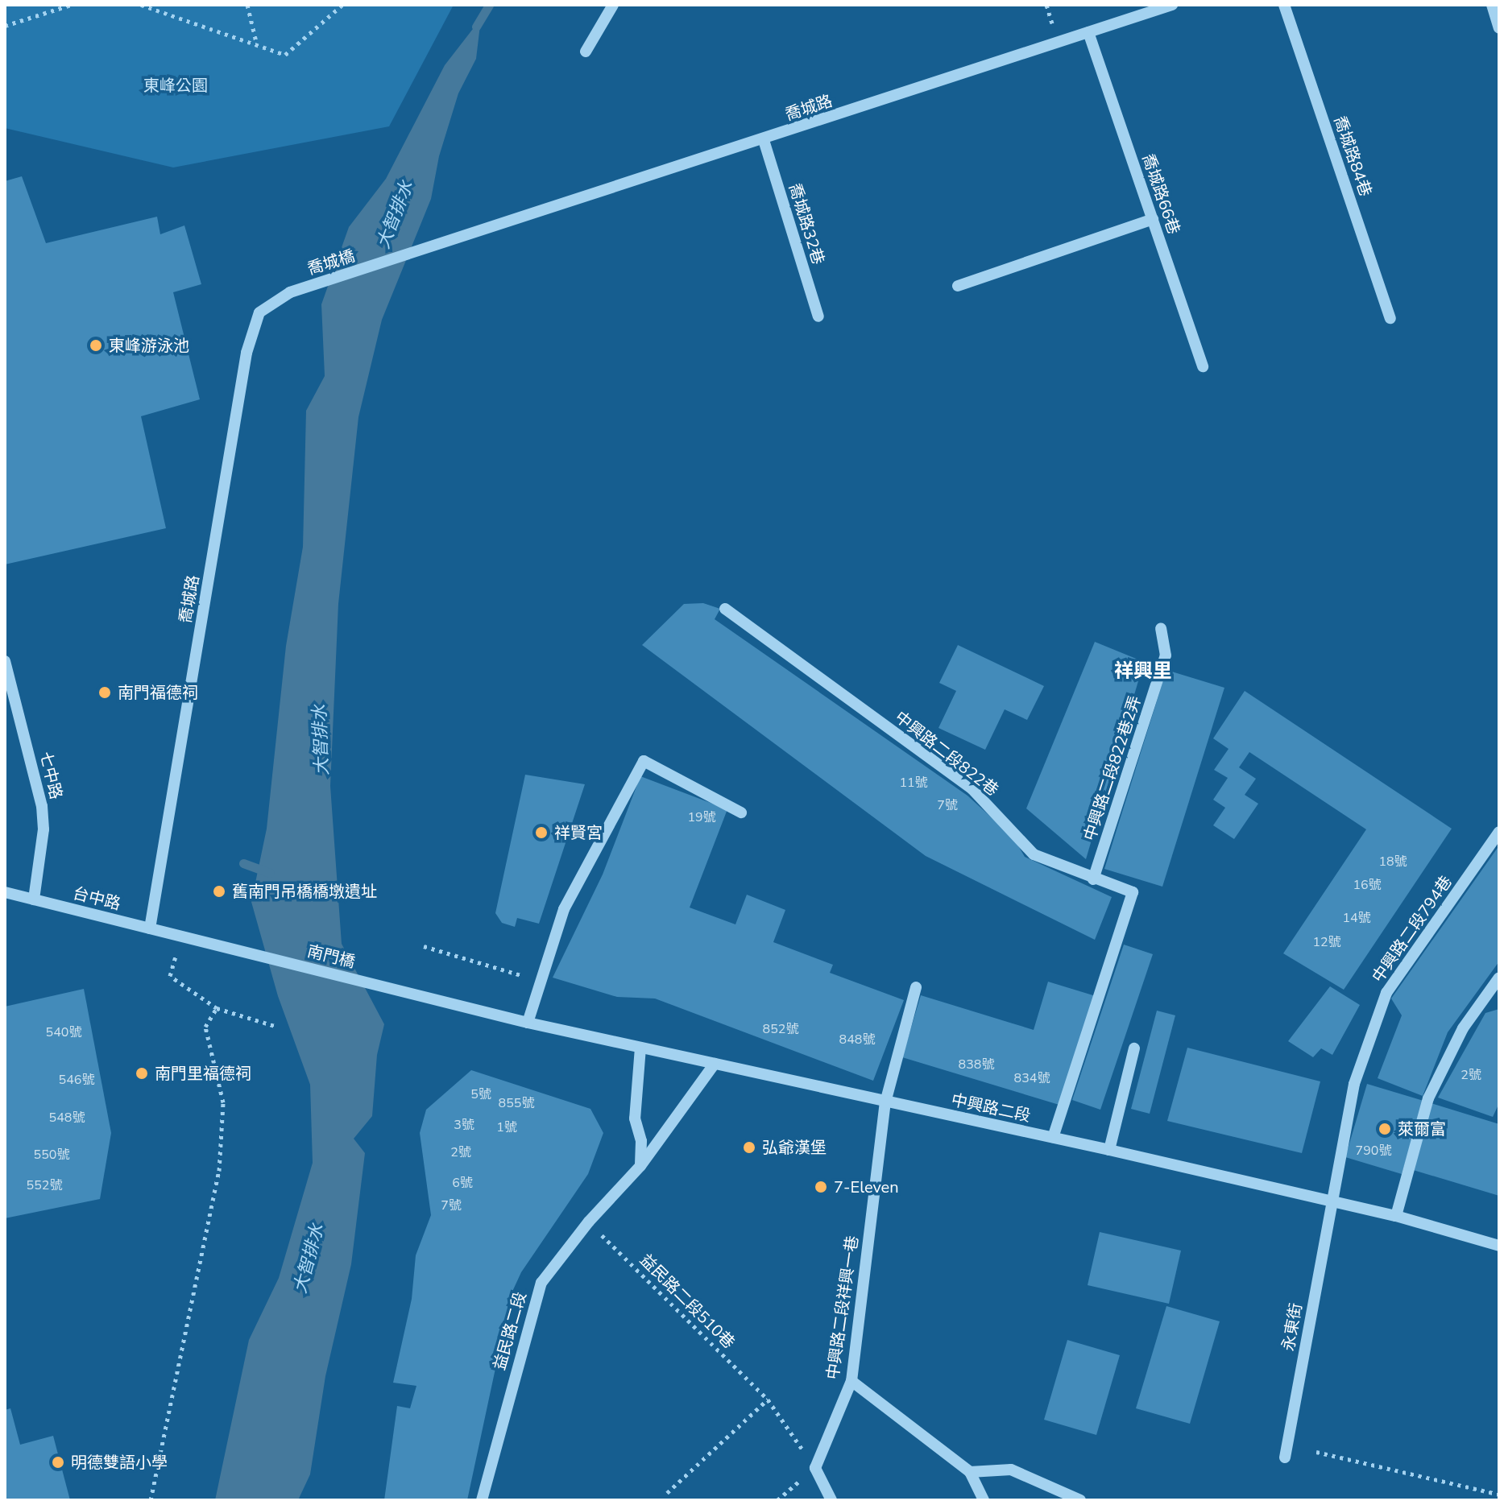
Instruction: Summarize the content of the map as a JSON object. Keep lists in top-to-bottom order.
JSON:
{
  "streets": {
    "street": [
      "喬城路",
      "喬城路84巷",
      "喬城路66巷",
      "喬城路32巷",
      "喬城橋",
      "中興路二段822巷",
      "中興路二段822巷2弄",
      "七中路",
      "台中路",
      "中興路二段794巷",
      "南門橋",
      "中興路二段",
      "中興路二段祥興一巷",
      "永東街",
      "益民路二段"
    ],
    "path": ["益民路二段510巷"]
  },
  "crossings": [
    ["喬城路", "喬城路66巷"],
    ["喬城路", "喬城路32巷"],
    ["喬城路", "喬城橋"],
    ["喬城路", "台中路"],
    ["中興路二段822巷", "中興路二段822巷2弄"],
    ["中興路二段822巷", "中興路二段"],
    ["七中路", "台中路"],
    ["台中路", "南門橋"],
    ["中興路二段794巷", "中興路二段"],
    ["中興路二段794巷", "永東街"],
    ["南門橋", "中興路二段"],
    ["中興路二段", "中興路二段祥興一巷"],
    ["中興路二段", "永東街"],
    ["中興路二段", "益民路二段"],
    ["益民路二段510巷", "益民路二段"]
  ],
  "districts": ["祥興里"],
  "water": ["大智排水"],
  "parks": ["東峰公園"],
  "places": [
    "東峰游泳池",
    "南門福德祠",
    "祥賢宮",
    "舊南門吊橋橋墩遺址",
    "南門里福德祠",
    "萊爾富",
    "弘爺漢堡",
    "7-Eleven",
    "明德雙語小學"
  ],
  "house_numbers": [
    "11號",
    "7號",
    "19號",
    "18號",
    "16號",
    "14號",
    "12號",
    "852號",
    "540號",
    "848號",
    "838號",
    "2號",
    "834號",
    "546號",
    "5號",
    "855號",
    "548號",
    "3號",
    "1號",
    "790號",
    "2號",
    "550號",
    "6號",
    "552號",
    "7號"
  ]
}
